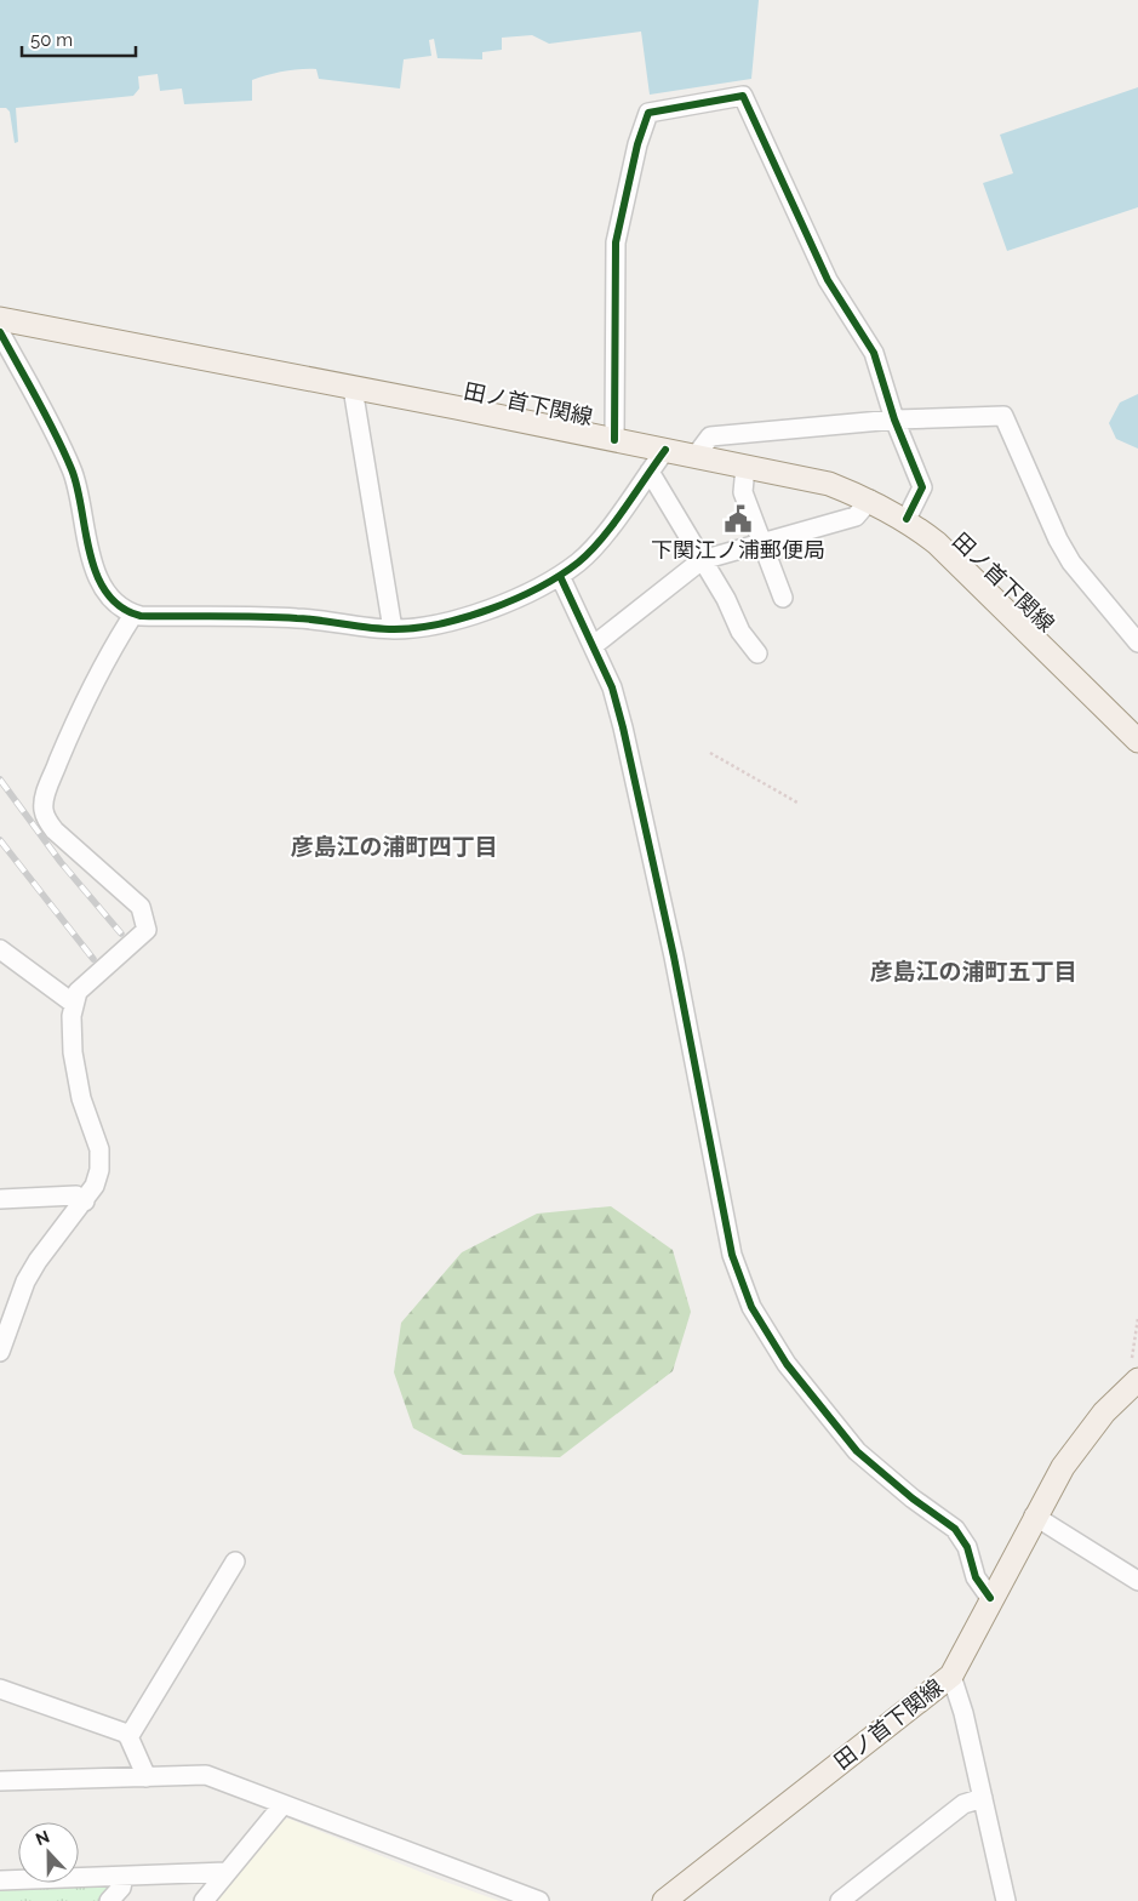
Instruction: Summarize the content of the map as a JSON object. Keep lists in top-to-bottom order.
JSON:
{
  "streets": {
    "main road": ["田ノ首下関線"]
  },
  "districts": ["彦島江の浦町四丁目", "彦島江の浦町五丁目"],
  "places": {
    "public building": ["下関江ノ浦郵便局"]
  },
  "scale_bar": "50 m",
  "north": "top"
}
